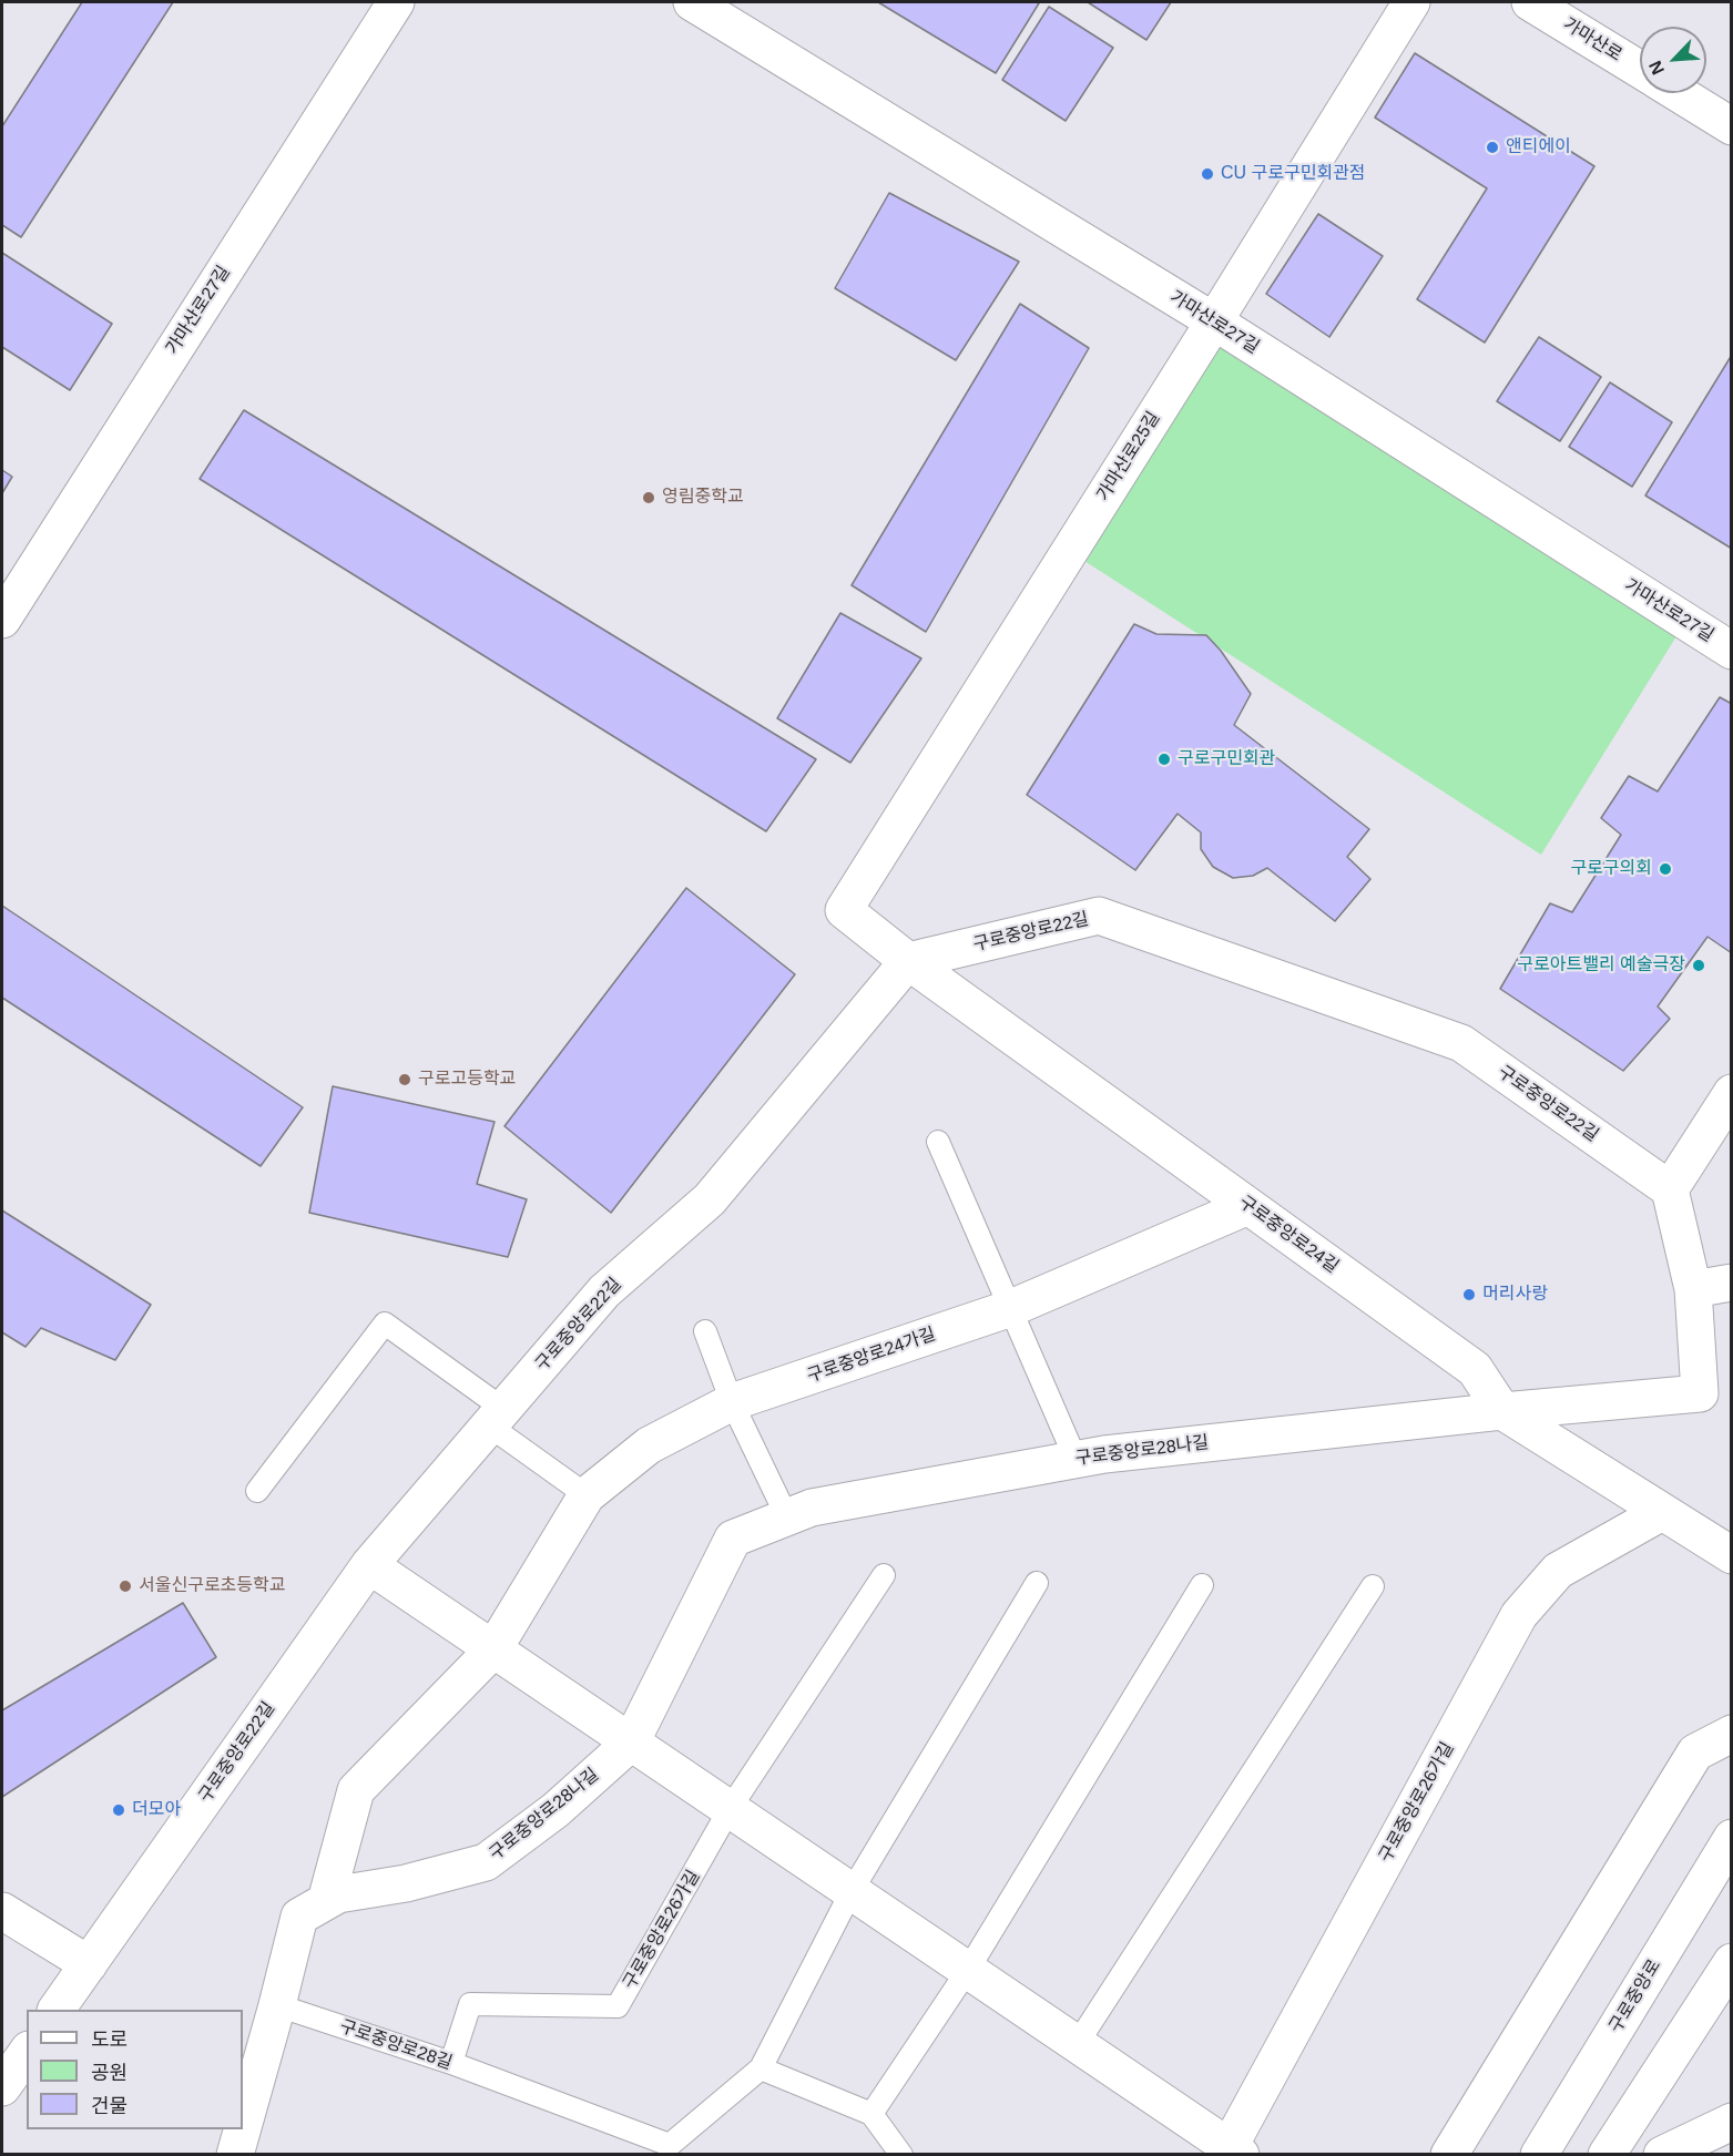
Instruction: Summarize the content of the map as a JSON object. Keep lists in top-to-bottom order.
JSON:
{
  "streets": {
    "street": [
      "가마산로",
      "가마산로27길",
      "가마산로25길",
      "구로중앙로22길",
      "구로중앙로24길",
      "구로중앙로24가길",
      "구로중앙로28나길",
      "구로중앙로26가길",
      "구로중앙로"
    ],
    "lane": ["구로중앙로28길"]
  },
  "crossings": [
    ["가마산로27길", "가마산로25길"],
    ["가마산로25길", "구로중앙로24길"],
    ["구로중앙로22길", "구로중앙로24길"],
    ["구로중앙로22길", "구로중앙로26가길"],
    ["구로중앙로24길", "구로중앙로24가길"],
    ["구로중앙로24길", "구로중앙로28나길"],
    ["구로중앙로24길", "구로중앙로26가길"],
    ["구로중앙로24가길", "구로중앙로26가길"],
    ["구로중앙로28나길", "구로중앙로26가길"],
    ["구로중앙로28나길", "구로중앙로28길"],
    ["구로중앙로26가길", "구로중앙로28길"]
  ],
  "places": [
    "앤티에이",
    "CU 구로구민회관점",
    "영림중학교",
    "구로구민회관",
    "구로구의회",
    "구로아트밸리 예술극장",
    "구로고등학교",
    "머리사랑",
    "서울신구로초등학교",
    "더모아"
  ],
  "legend": ["도로", "공원", "건물"],
  "north": "bottom left"
}
